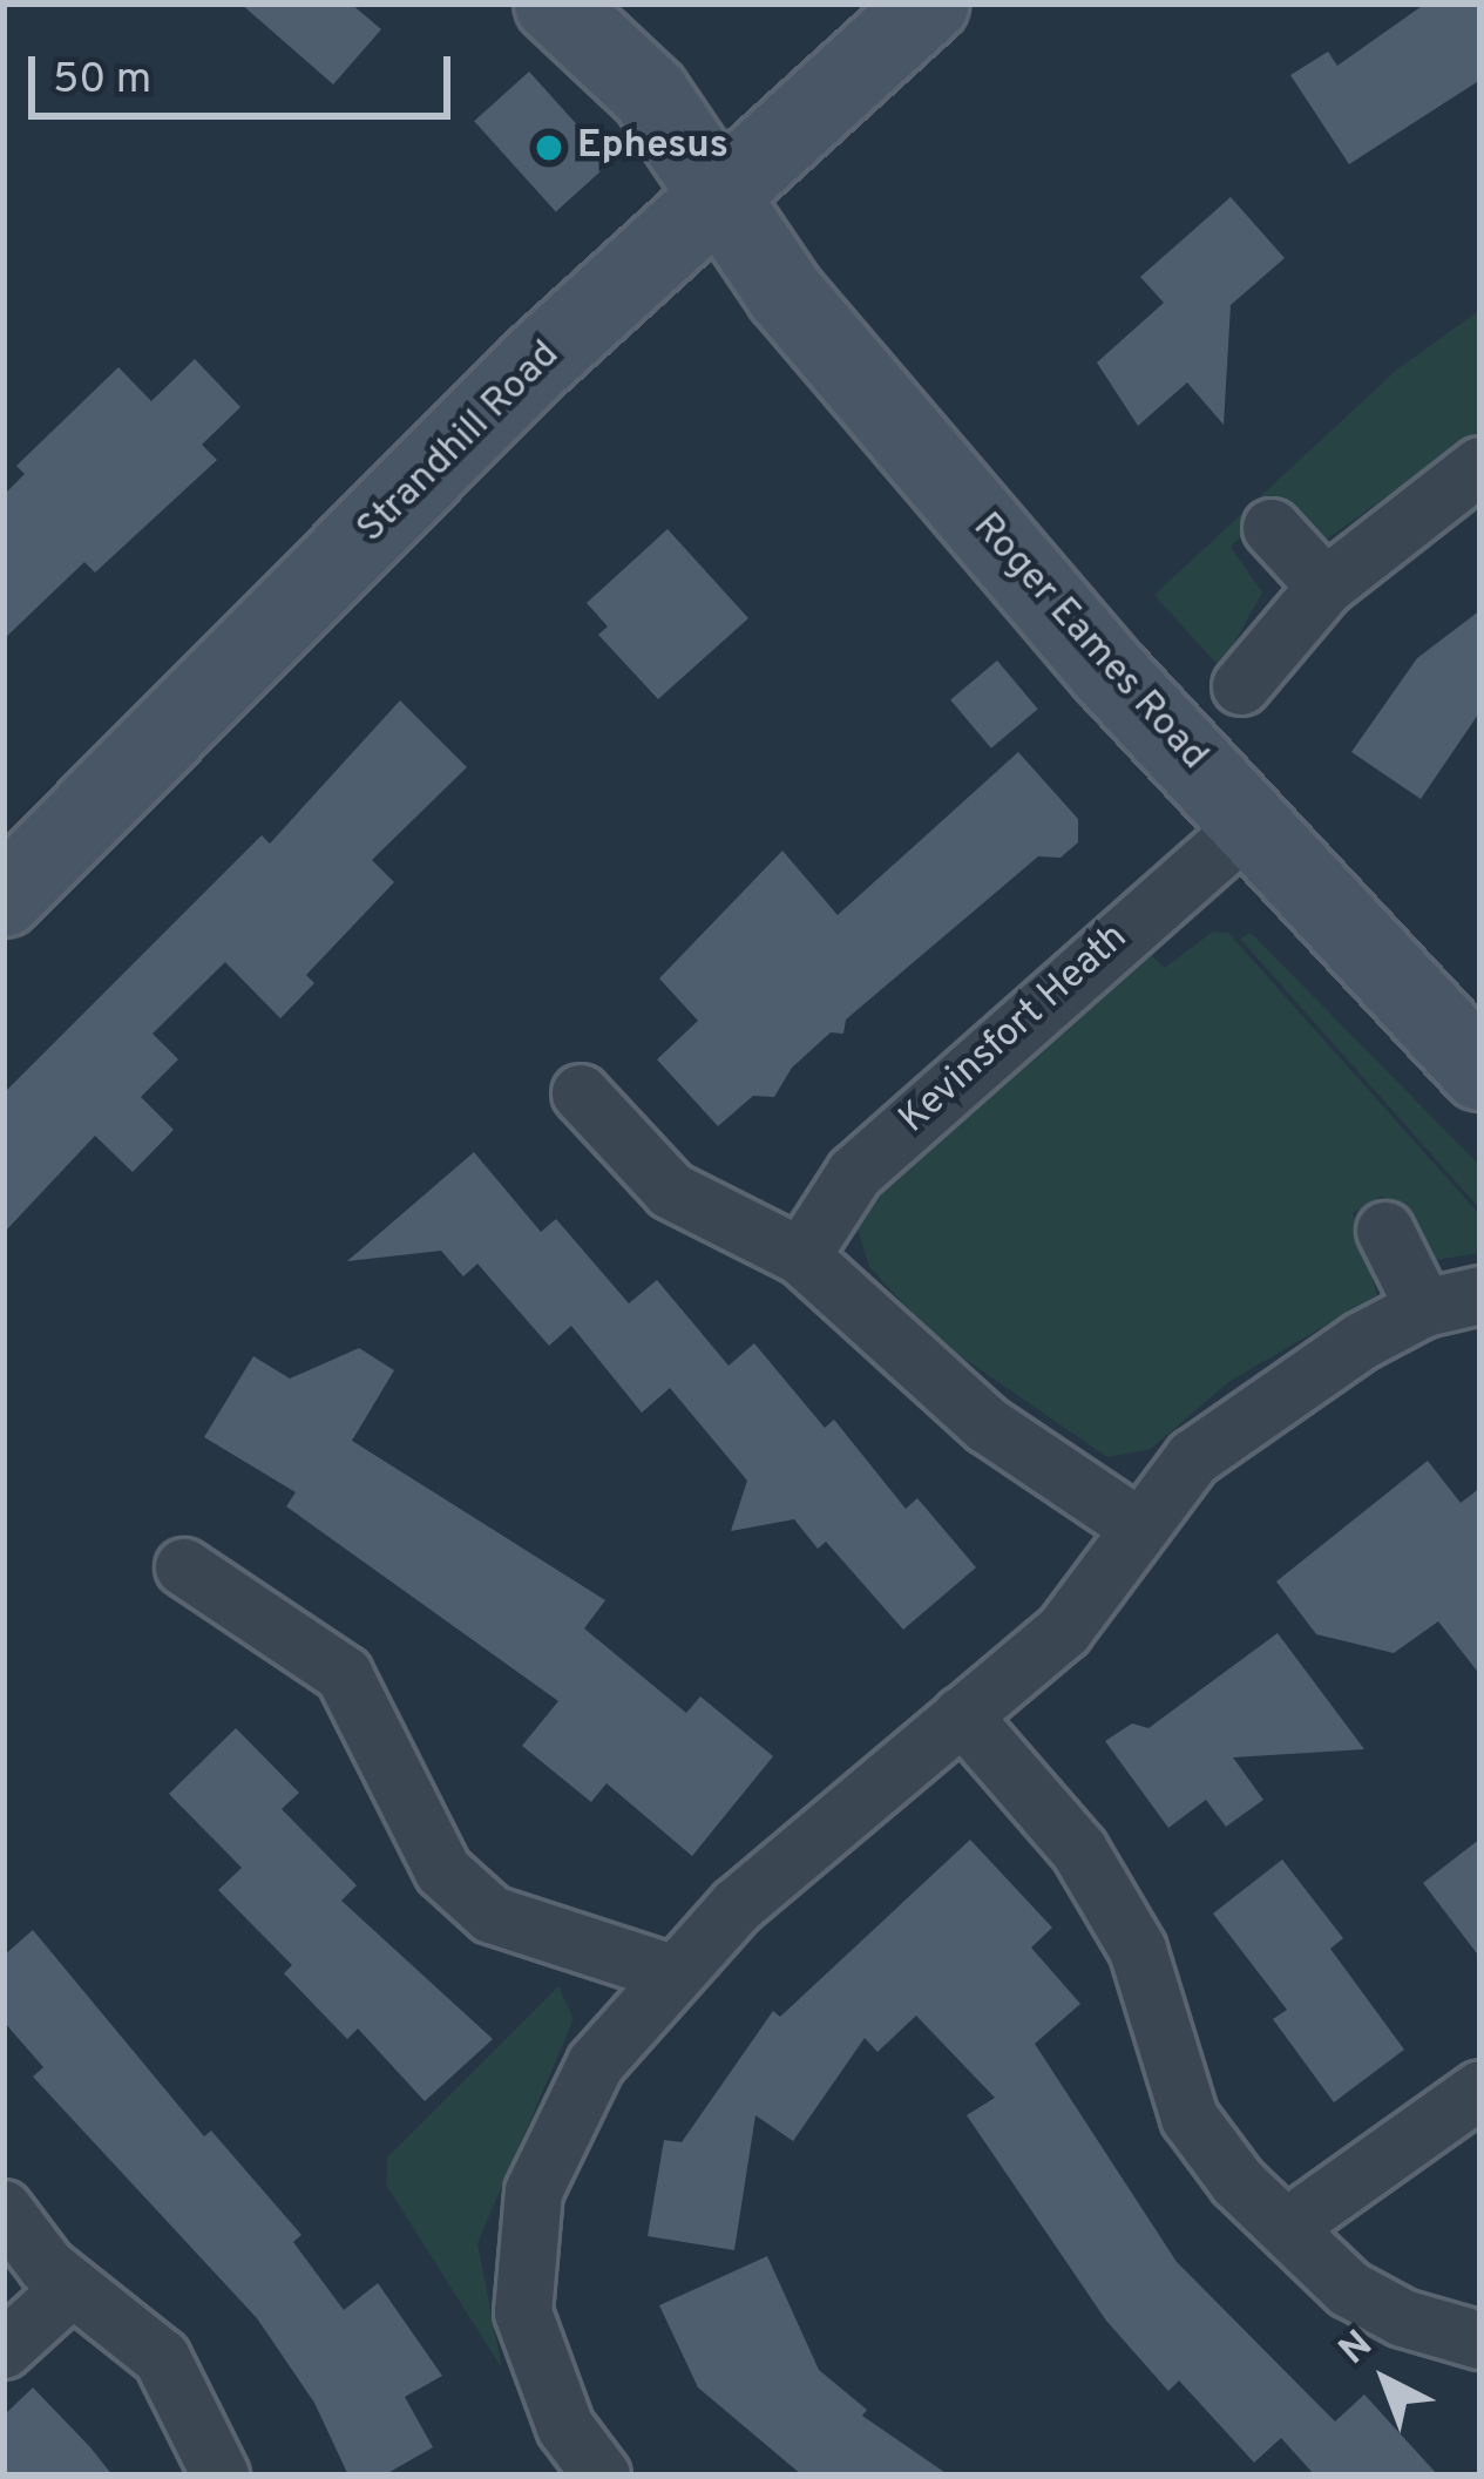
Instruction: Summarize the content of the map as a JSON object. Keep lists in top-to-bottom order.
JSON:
{
  "streets": {
    "main road": ["Strandhill Road", "Roger Eames Road"],
    "street": ["Kevinsfort Heath"]
  },
  "crossings": [
    ["Strandhill Road", "Roger Eames Road"],
    ["Roger Eames Road", "Kevinsfort Heath"]
  ],
  "places": ["Ephesus"],
  "scale_bar": "50 m",
  "north": "top left"
}
